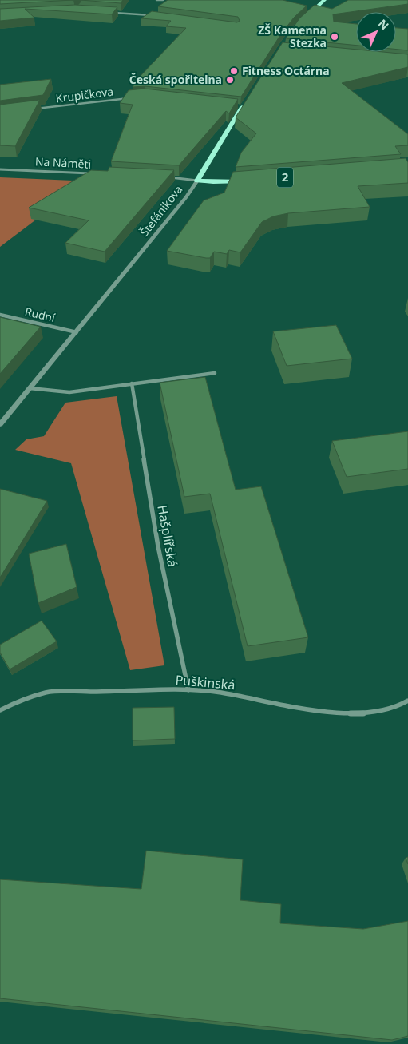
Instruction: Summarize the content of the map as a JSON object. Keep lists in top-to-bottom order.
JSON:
{
  "streets": {
    "main road": ["Štefánikova"],
    "street": [
      "Krupičkova",
      "Na Náměti",
      "Rudní",
      "Hašplířská",
      "Puškinská"
    ]
  },
  "crossings": [
    ["Štefánikova", "Rudní"],
    ["Hašplířská", "Puškinská"]
  ],
  "places": ["ZŠ Kamenna Stezka", "Fitness Octárna", "Česká spořitelna"],
  "north": "top right"
}
